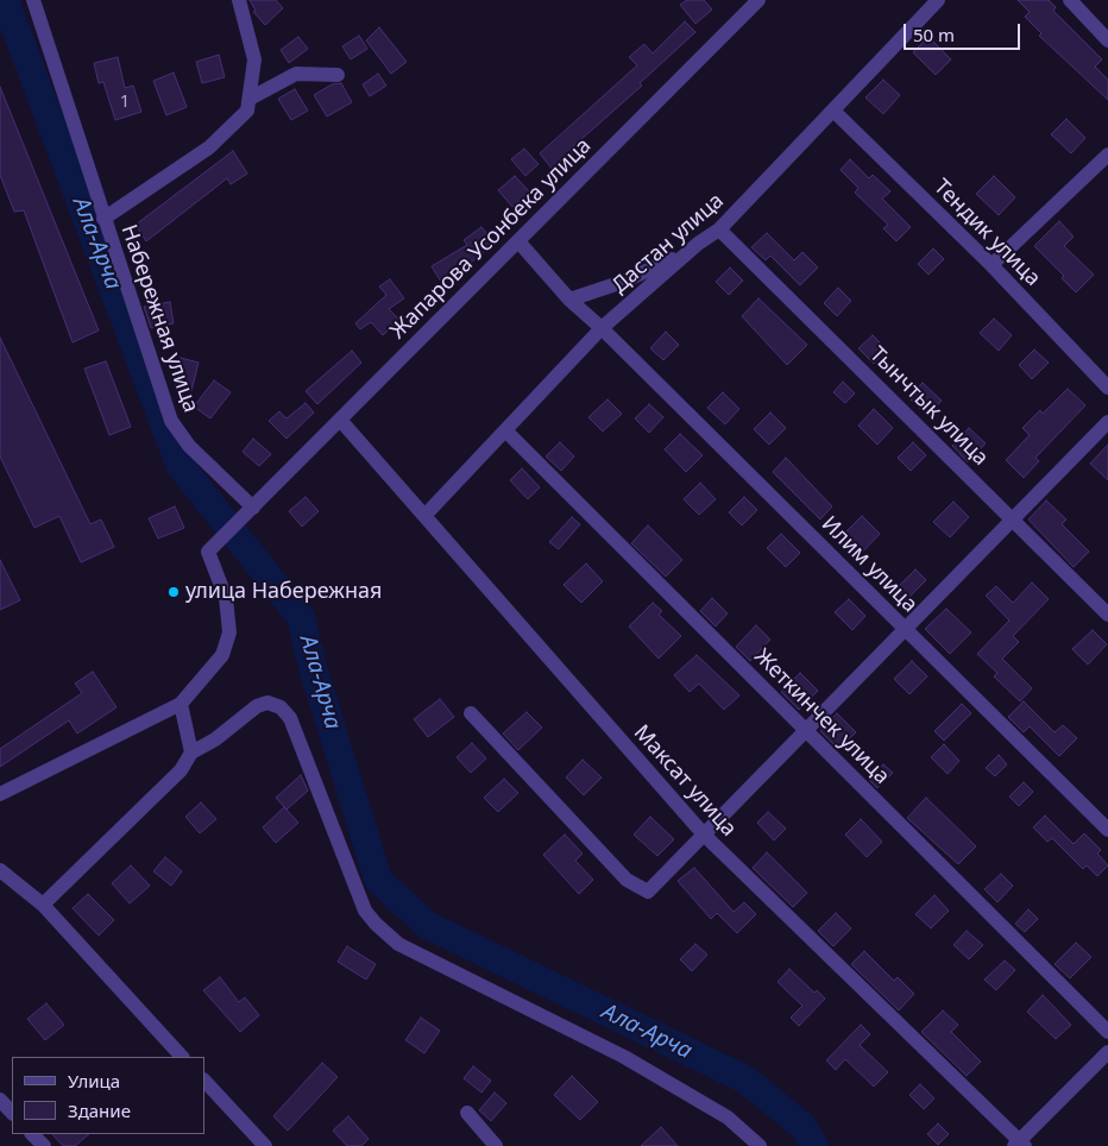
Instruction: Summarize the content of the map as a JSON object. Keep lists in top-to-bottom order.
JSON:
{
  "streets": {
    "street": [
      "Тендик улица",
      "Жапарова Усонбека улица",
      "Дастан улица",
      "Набережная улица",
      "Тынчтык улица",
      "Илим улица",
      "Жеткинчек улица",
      "Максат улица"
    ]
  },
  "crossings": [
    ["Тендик улица", "Дастан улица"],
    ["Жапарова Усонбека улица", "Набережная улица"],
    ["Жапарова Усонбека улица", "Илим улица"],
    ["Жапарова Усонбека улица", "Максат улица"],
    ["Дастан улица", "Тынчтык улица"],
    ["Дастан улица", "Илим улица"],
    ["Дастан улица", "Жеткинчек улица"],
    ["Дастан улица", "Максат улица"]
  ],
  "water": ["Ала-Арча"],
  "places": ["улица Набережная"],
  "house_numbers": ["1"],
  "legend": ["Улица", "Здание"],
  "scale_bar": "50 m"
}
